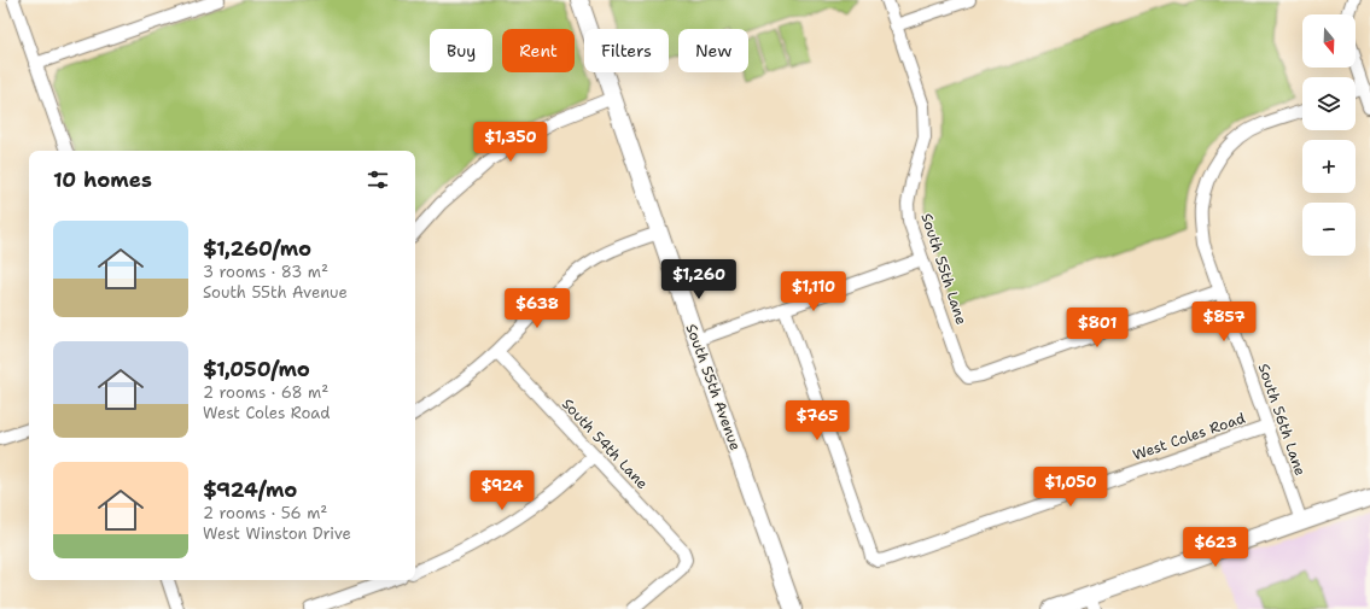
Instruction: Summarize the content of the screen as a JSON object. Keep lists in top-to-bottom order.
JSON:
{
  "streets": {
    "street": [
      "South 55th Lane",
      "South 55th Avenue",
      "South 56th Lane",
      "West Coles Road",
      "South 54th Lane"
    ]
  },
  "crossings": [
    ["South 55th Lane", "South 56th Lane"],
    ["South 56th Lane", "West Coles Road"]
  ],
  "north": "bottom",
  "page": {
    "map_buttons": ["+", "−"],
    "chip": [
      "Buy",
      "Rent",
      "Filters",
      "New"
    ],
    "price": [
      "$1,350",
      "$1,260",
      "$1,110",
      "$638",
      "$857",
      "$801",
      "$765",
      "$1,050",
      "$924",
      "$623"
    ],
    "heading": "10 homes",
    "list": [
      {
        "name": "$1,260/mo",
        "note": "3 rooms · 83 m² · South 55th Avenue"
      },
      {
        "name": "$1,050/mo",
        "note": "2 rooms · 68 m² · West Coles Road"
      },
      {
        "name": "$924/mo",
        "note": "2 rooms · 56 m² · West Winston Drive"
      }
    ]
  }
}
